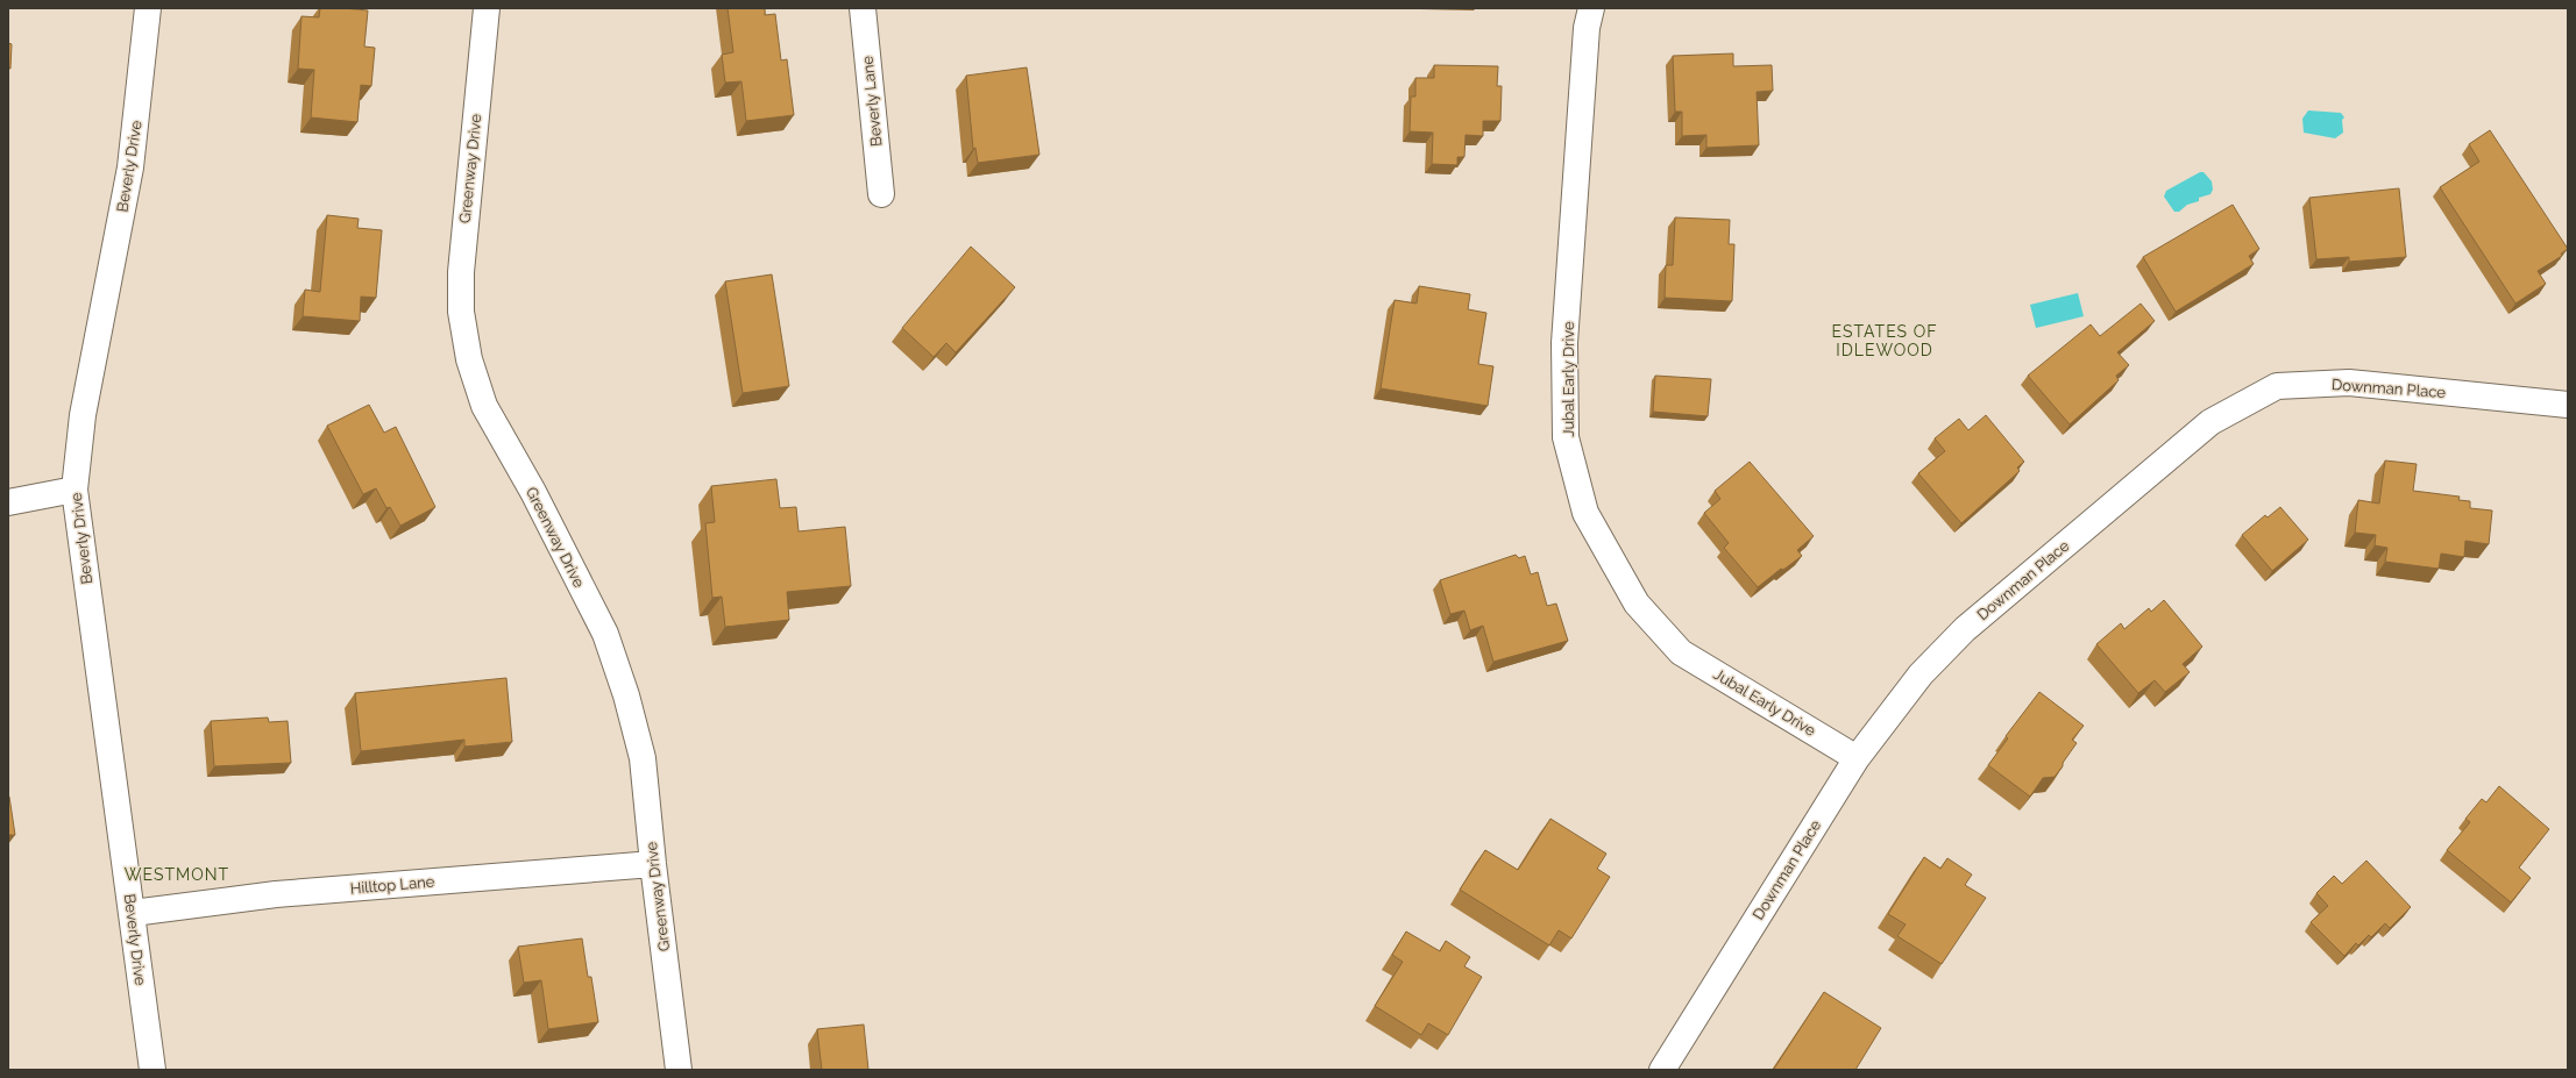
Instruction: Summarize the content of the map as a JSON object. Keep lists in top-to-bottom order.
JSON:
{
  "streets": {
    "street": [
      "Beverly Lane",
      "Beverly Drive",
      "Greenway Drive",
      "Jubal Early Drive",
      "Downman Place",
      "Hilltop Lane"
    ]
  },
  "crossings": [
    ["Beverly Drive", "Hilltop Lane"],
    ["Greenway Drive", "Hilltop Lane"],
    ["Jubal Early Drive", "Downman Place"]
  ],
  "districts": ["ESTATES OF IDLEWOOD", "WESTMONT"]
}
